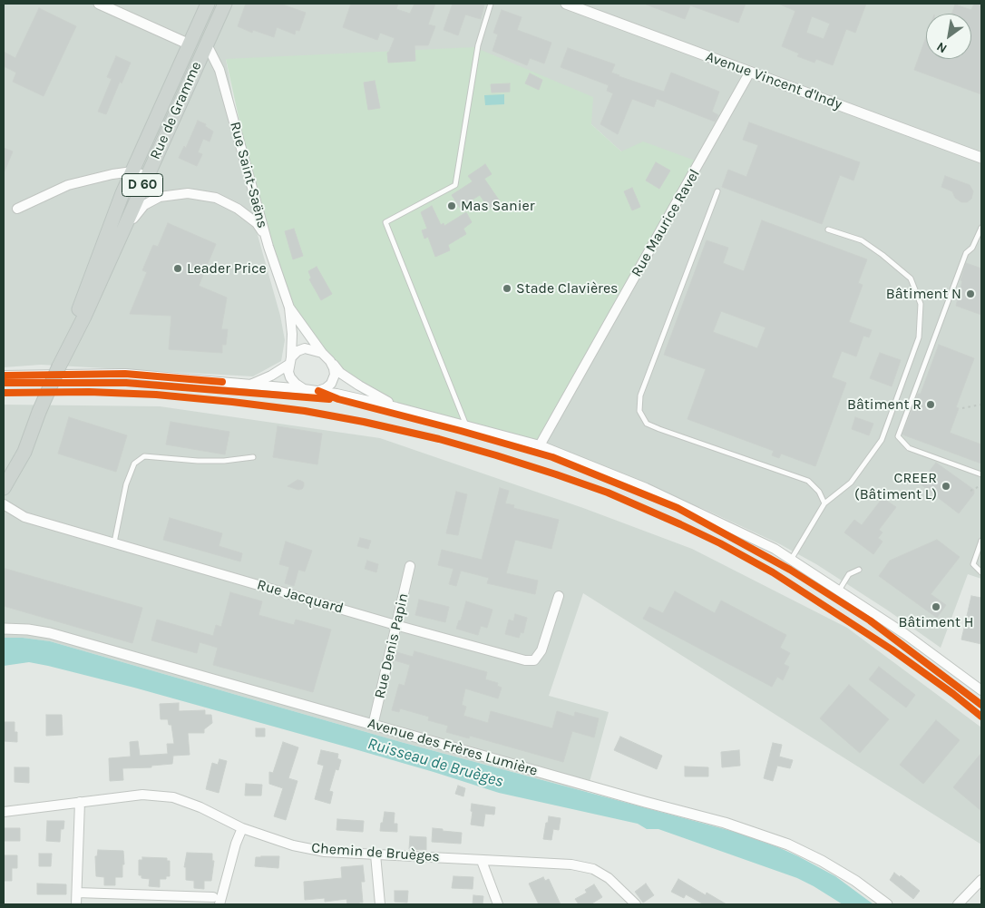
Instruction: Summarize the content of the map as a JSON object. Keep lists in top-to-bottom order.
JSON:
{
  "streets": {
    "main road": ["Rue de Gramme", "D 60"],
    "street": [
      "Avenue Vincent d'Indy",
      "Rue Saint-Saëns",
      "Rue Maurice Ravel",
      "Rue Jacquard",
      "Rue Denis Papin",
      "Avenue des Frères Lumière",
      "Chemin de Bruèges"
    ]
  },
  "crossings": [
    ["Avenue Vincent d'Indy", "Rue Maurice Ravel"],
    ["Rue de Gramme", "Rue Saint-Saëns"],
    ["Rue Jacquard", "Rue Denis Papin"],
    ["Rue Denis Papin", "Avenue des Frères Lumière"]
  ],
  "water": ["Ruisseau de Bruèges"],
  "places": [
    "Mas Sanier",
    "Leader Price",
    "Stade Clavières",
    "Bâtiment N",
    "Bâtiment R",
    "CREER (Bâtiment L)",
    "Bâtiment H"
  ],
  "north": "bottom left"
}
